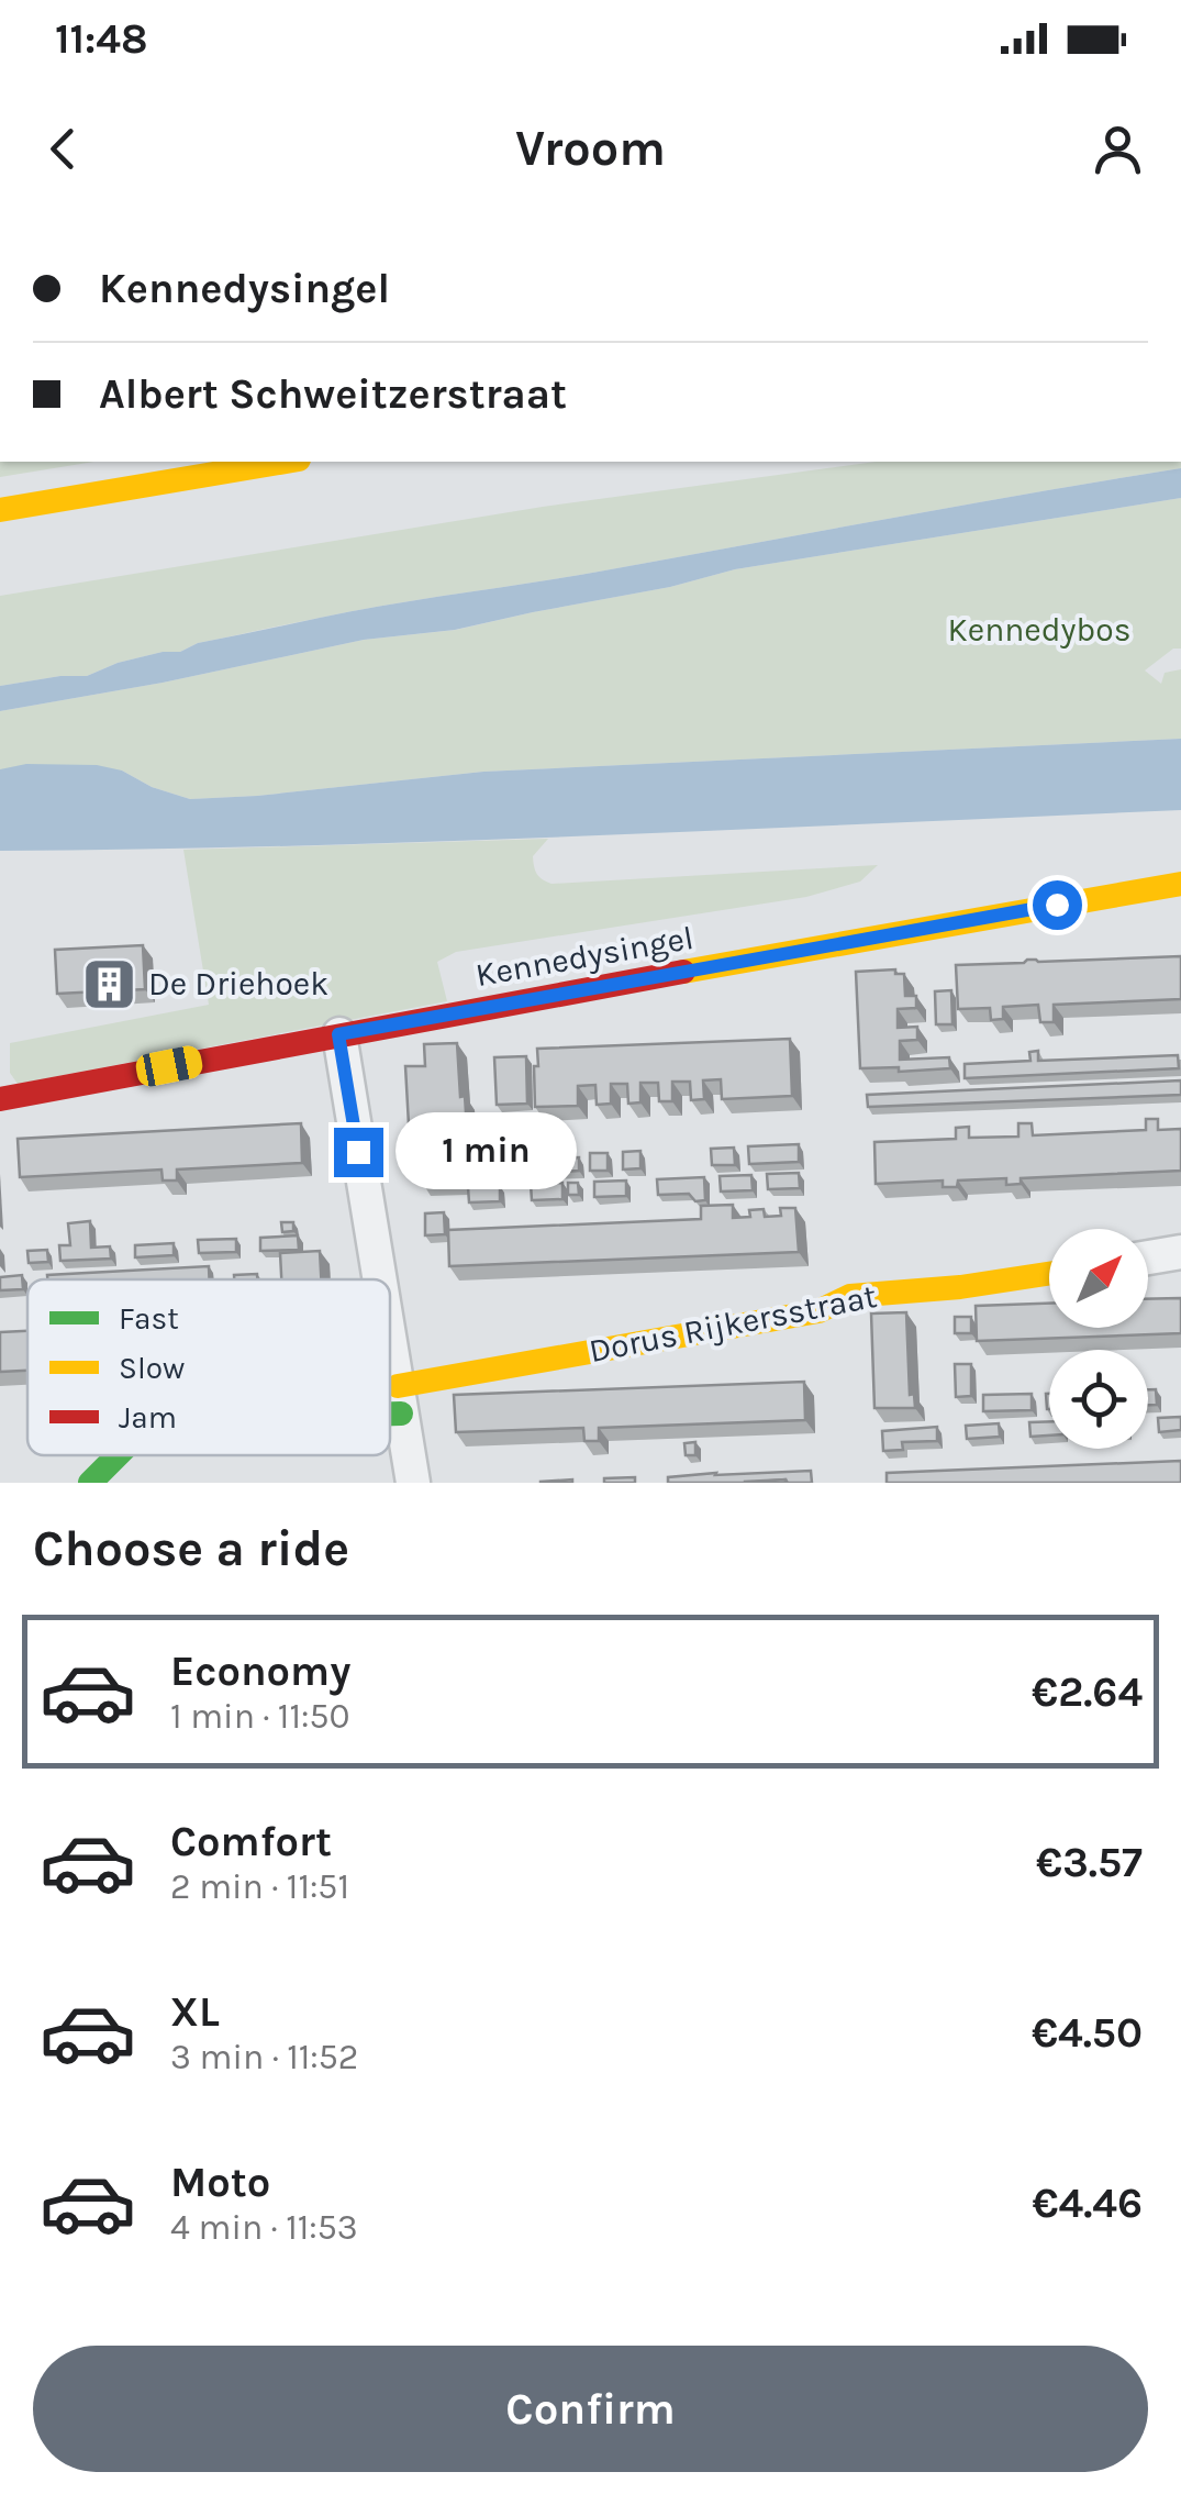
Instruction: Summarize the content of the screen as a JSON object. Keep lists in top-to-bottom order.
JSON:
{
  "streets": {
    "main road": ["Kennedysingel", "Dorus Rijkersstraat"]
  },
  "parks": ["Kennedybos"],
  "places": {
    "building": ["De Driehoek"]
  },
  "legend": ["Fast", "Slow", "Jam"],
  "north": "top right",
  "page": {
    "status": "11:48",
    "header": "Vroom",
    "banner": ["Kennedysingel", "Albert Schweitzerstraat"],
    "bubble": "1 min",
    "heading": "Choose a ride",
    "list": [
      {
        "name": "Economy",
        "note": "1 min · 11:50",
        "value": "€2.64"
      },
      {
        "name": "Comfort",
        "note": "2 min · 11:51",
        "value": "€3.57"
      },
      {
        "name": "XL",
        "note": "3 min · 11:52",
        "value": "€4.50"
      },
      {
        "name": "Moto",
        "note": "4 min · 11:53",
        "value": "€4.46"
      }
    ],
    "buttons": "Confirm"
  }
}
